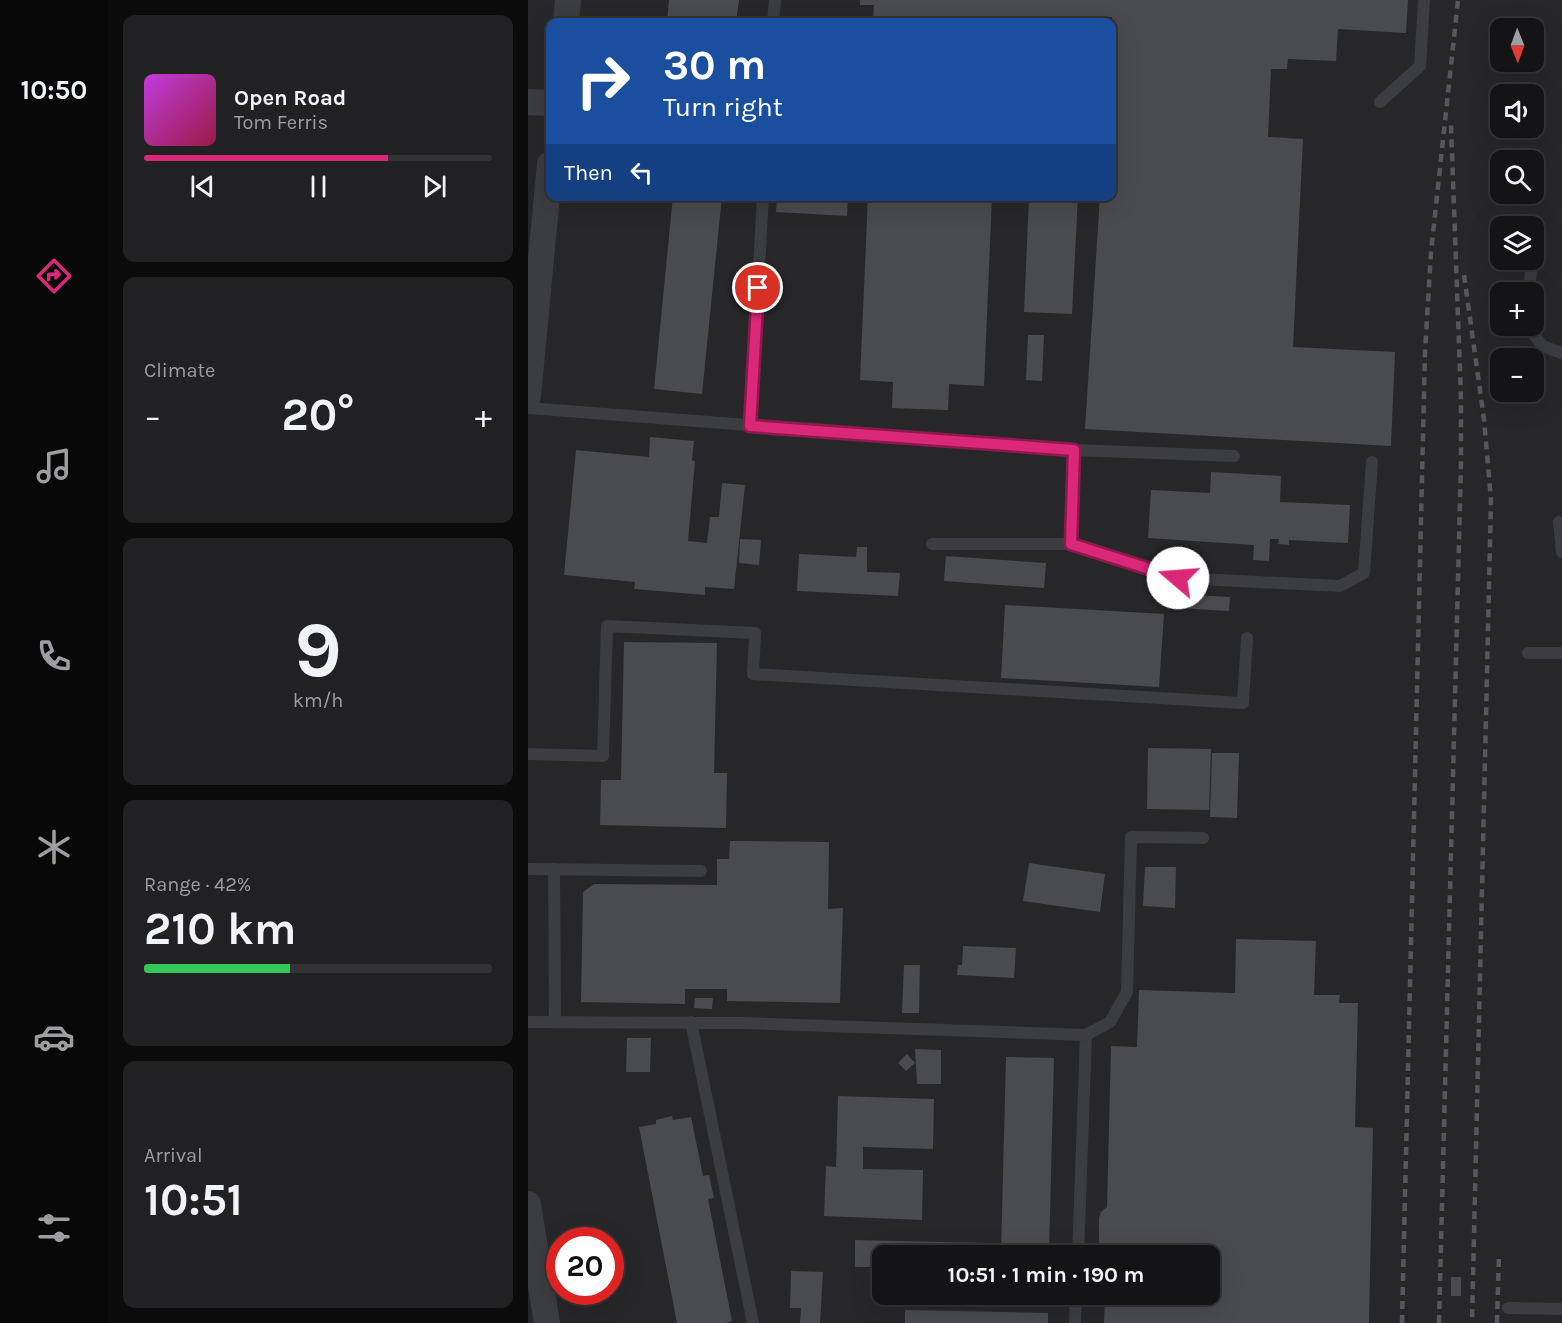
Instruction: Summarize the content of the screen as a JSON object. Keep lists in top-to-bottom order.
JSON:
{
  "north": "bottom",
  "page": {
    "tabs": "10:50",
    "map_buttons": ["+", "−"],
    "turn": ["30 m", "Turn right"],
    "song": ["Open Road", "Tom Ferris"],
    "then": "Then",
    "tile": [
      "Climate",
      ["9", "km/h"],
      ["Range · 42%", "210 km"],
      ["Arrival", "10:51"]
    ],
    "heat": ["−", "20°", "+"],
    "limit": "20",
    "trip": "10:51 · 1 min · 190 m"
  }
}
